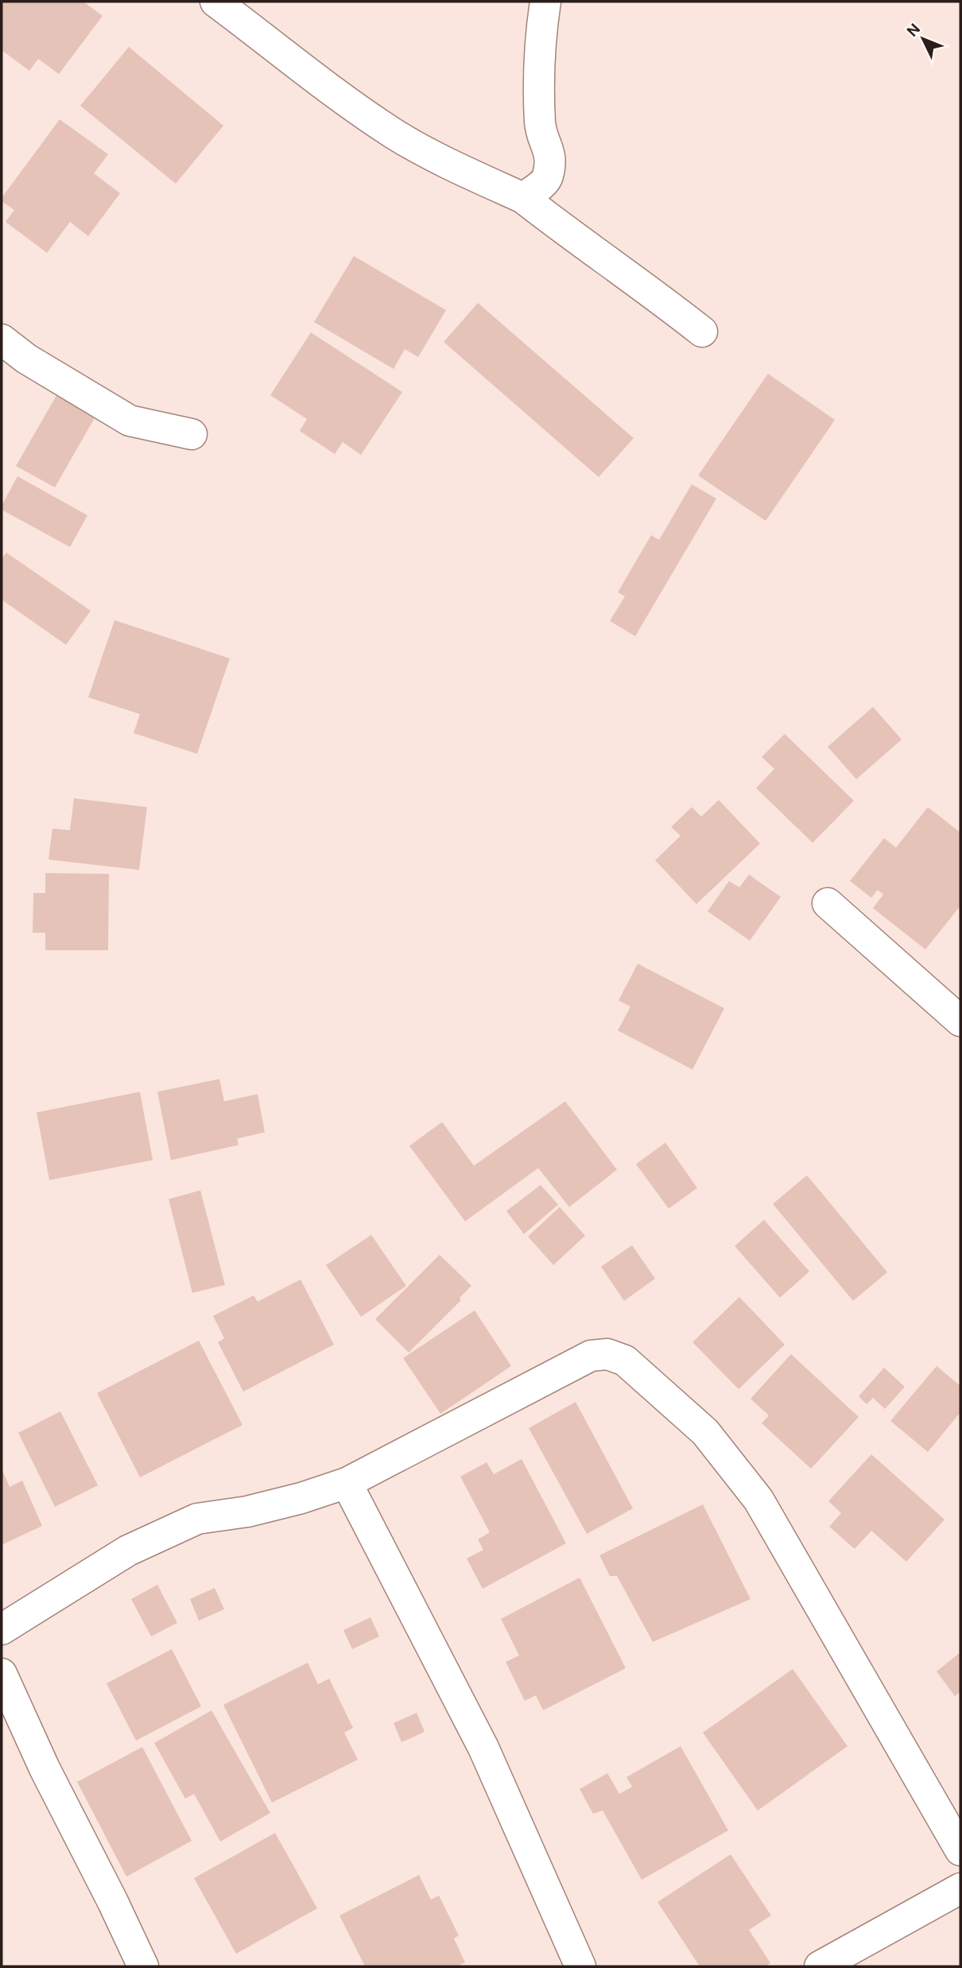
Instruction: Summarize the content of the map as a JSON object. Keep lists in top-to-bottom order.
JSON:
{
  "north": "top left"
}
